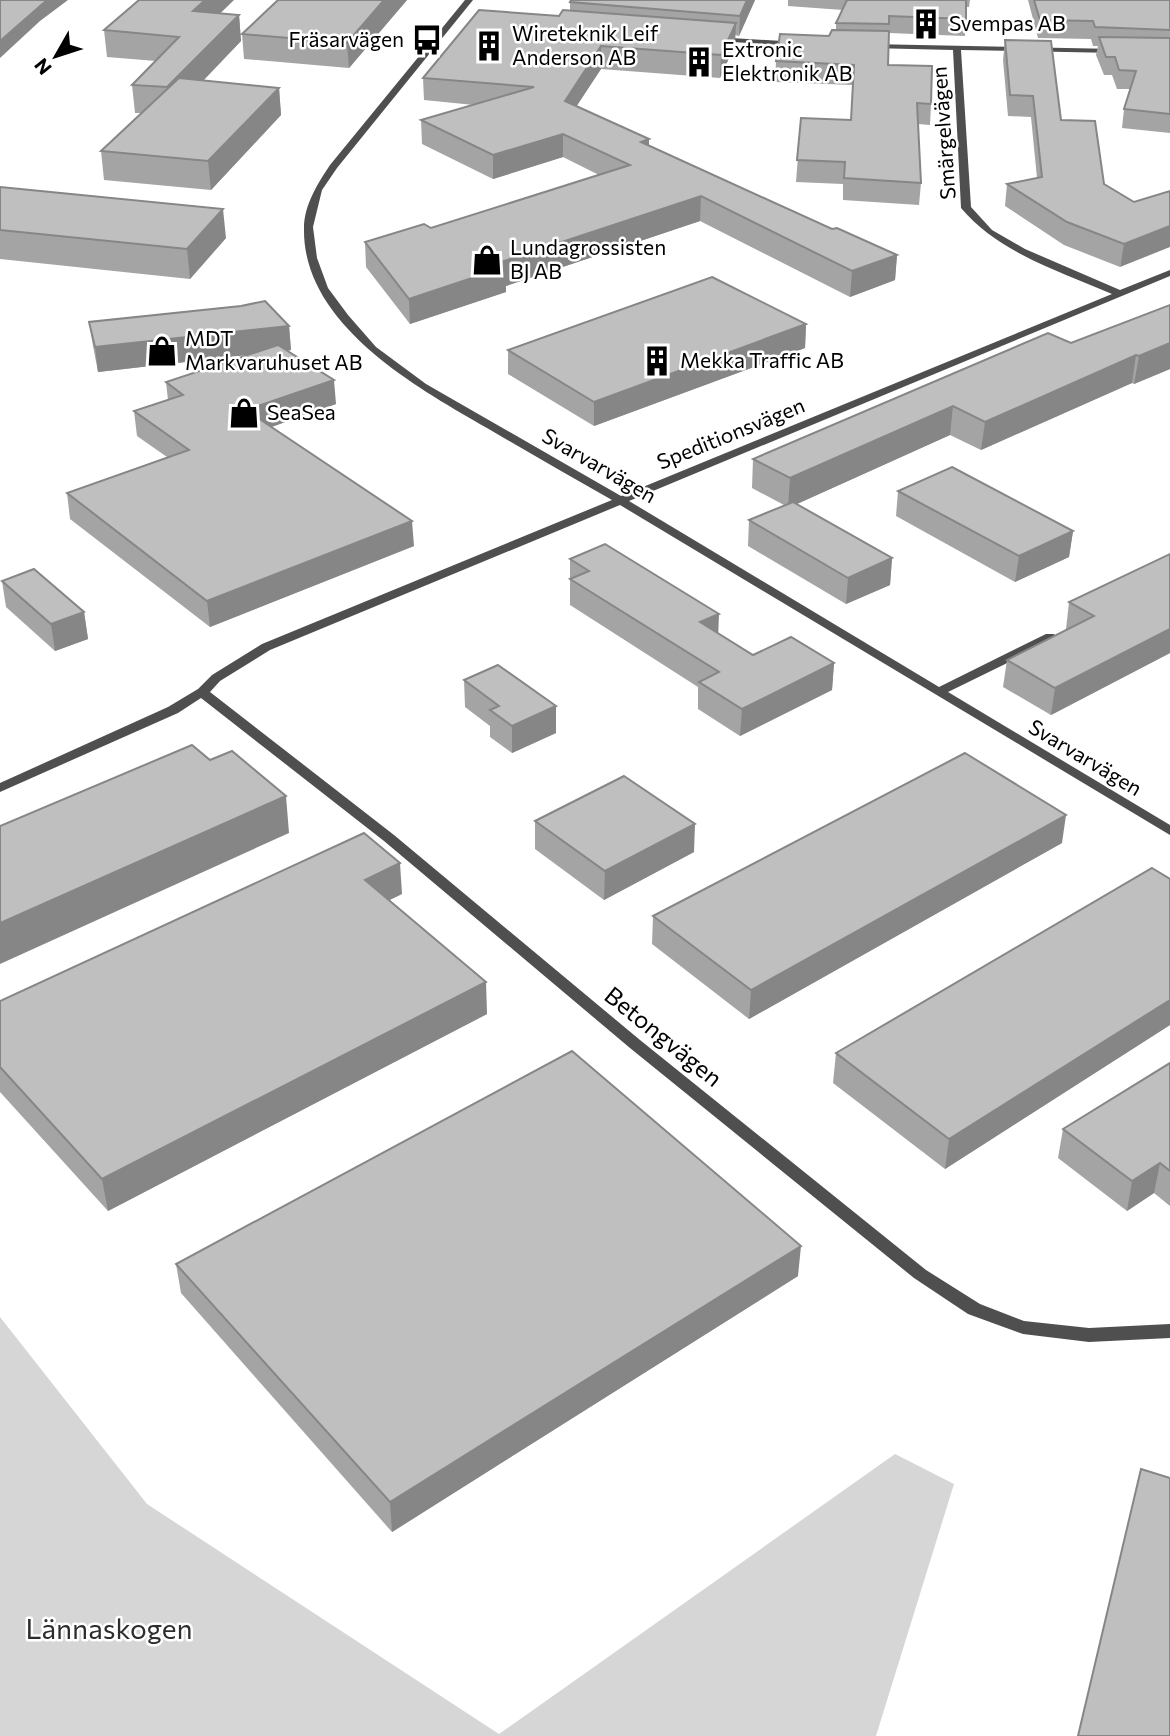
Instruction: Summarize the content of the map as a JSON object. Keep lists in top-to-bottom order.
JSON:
{
  "streets": {
    "street": [
      "Smärgelvägen",
      "Speditionsvägen",
      "Svarvarvägen",
      "Betongvägen"
    ]
  },
  "crossings": [
    ["Smärgelvägen", "Speditionsvägen"],
    ["Speditionsvägen", "Svarvarvägen"],
    ["Speditionsvägen", "Betongvägen"]
  ],
  "parks": ["Lännaskogen"],
  "places": {
    "building": [
      "Svempas AB",
      "Wireteknik Leif Anderson AB",
      "Extronic Elektronik AB",
      "Mekka Traffic AB"
    ],
    "bus stop": ["Fräsarvägen"],
    "shop": ["Lundagrossisten BJ AB", "MDT Markvaruhuset AB", "SeaSea"]
  },
  "north": "bottom left"
}
